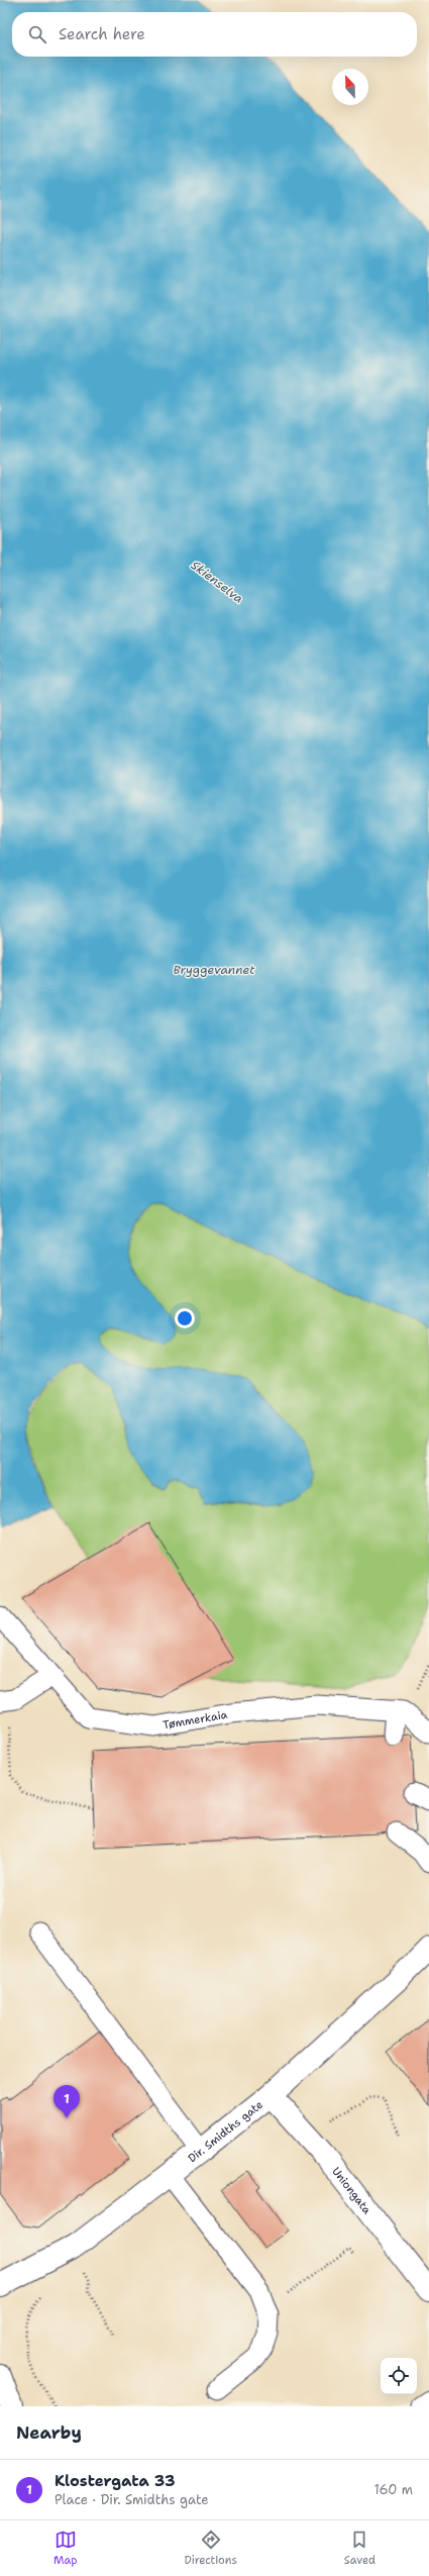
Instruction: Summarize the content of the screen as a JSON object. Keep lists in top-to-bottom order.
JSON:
{
  "streets": {
    "street": ["Dir. Smidths gate", "Uniongata"],
    "lane": ["Tømmerkaia"]
  },
  "crossings": [
    ["Dir. Smidths gate", "Uniongata"]
  ],
  "water": ["Skienselva", "Bryggevannet"],
  "north": "top",
  "page": {
    "search": "Search here",
    "pins": "1",
    "heading": "Nearby",
    "list": [
      {
        "mark": "1",
        "name": "Klostergata 33",
        "note": "Place · Dir. Smidths gate",
        "value": "160 m"
      }
    ],
    "nav": ["Map", "Directions", "Saved"]
  }
}
